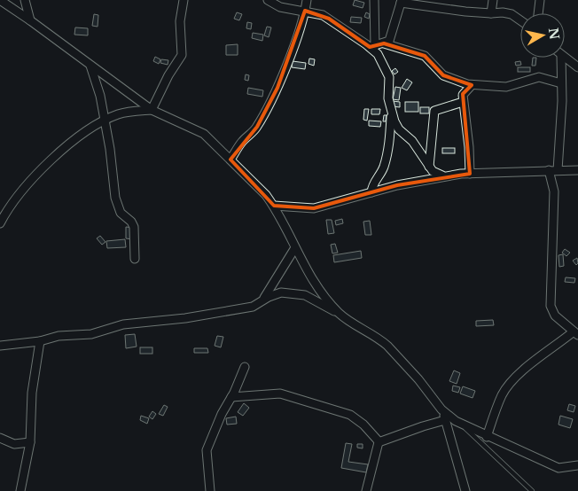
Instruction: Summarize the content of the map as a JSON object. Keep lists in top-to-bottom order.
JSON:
{
  "north": "right"
}
